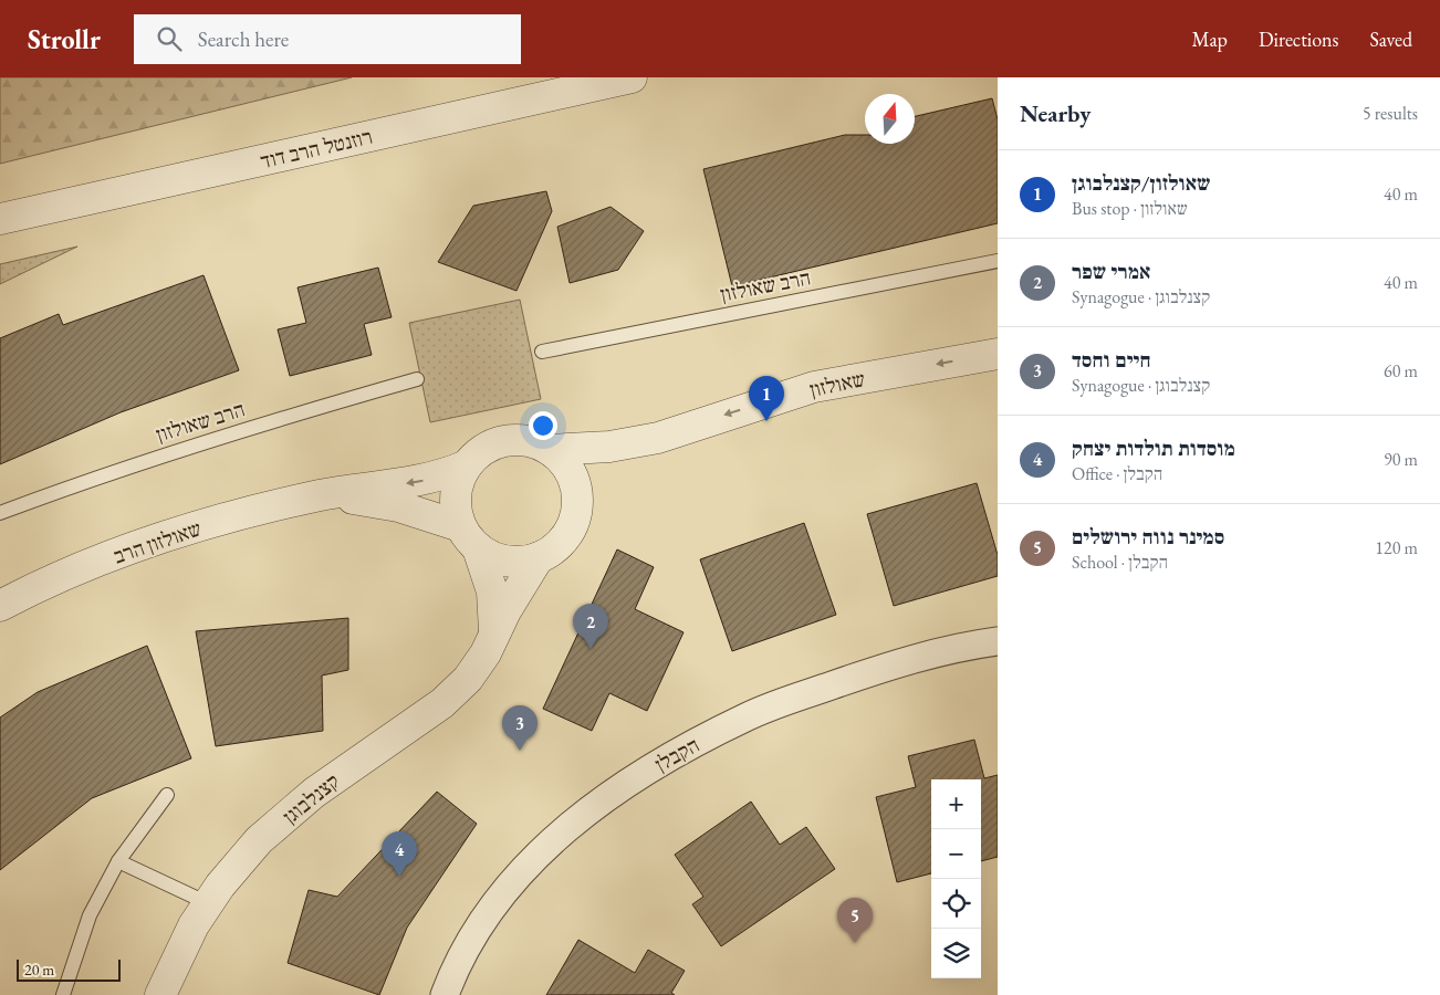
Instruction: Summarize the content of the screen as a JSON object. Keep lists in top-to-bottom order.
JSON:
{
  "streets": {
    "street": [
      "רוזנטל הרב דוד",
      "שאולזון",
      "שאולזון הרב",
      "הקבלן",
      "קצנלבוגן"
    ],
    "lane": ["הרב שאולזון"]
  },
  "crossings": [
    ["שאולזון", "שאולזון הרב"],
    ["שאולזון", "קצנלבוגן"],
    ["שאולזון הרב", "קצנלבוגן"]
  ],
  "one_way": ["שאולזון"],
  "scale_bar": "20 m",
  "north": "top",
  "page": {
    "header": "Strollr",
    "search": "Search here",
    "nav": ["Map", "Directions", "Saved"],
    "heading": ["Nearby", "5 results"],
    "list": [
      {
        "mark": "1",
        "name": "שאולזון/קצנלבוגן",
        "note": "Bus stop · שאולזון",
        "value": "40 m"
      },
      {
        "mark": "2",
        "name": "אמרי שפר",
        "note": "Synagogue · קצנלבוגן",
        "value": "40 m"
      },
      {
        "mark": "3",
        "name": "חיים וחסד",
        "note": "Synagogue · קצנלבוגן",
        "value": "60 m"
      },
      {
        "mark": "4",
        "name": "מוסדות תולדות יצחק",
        "note": "Office · הקבלן",
        "value": "90 m"
      },
      {
        "mark": "5",
        "name": "סמינר נווה ירושלים",
        "note": "School · הקבלן",
        "value": "120 m"
      }
    ],
    "pins": [
      "1",
      "2",
      "3",
      "4",
      "5"
    ],
    "map_buttons": ["+", "−"],
    "scale": "20 m"
  }
}
